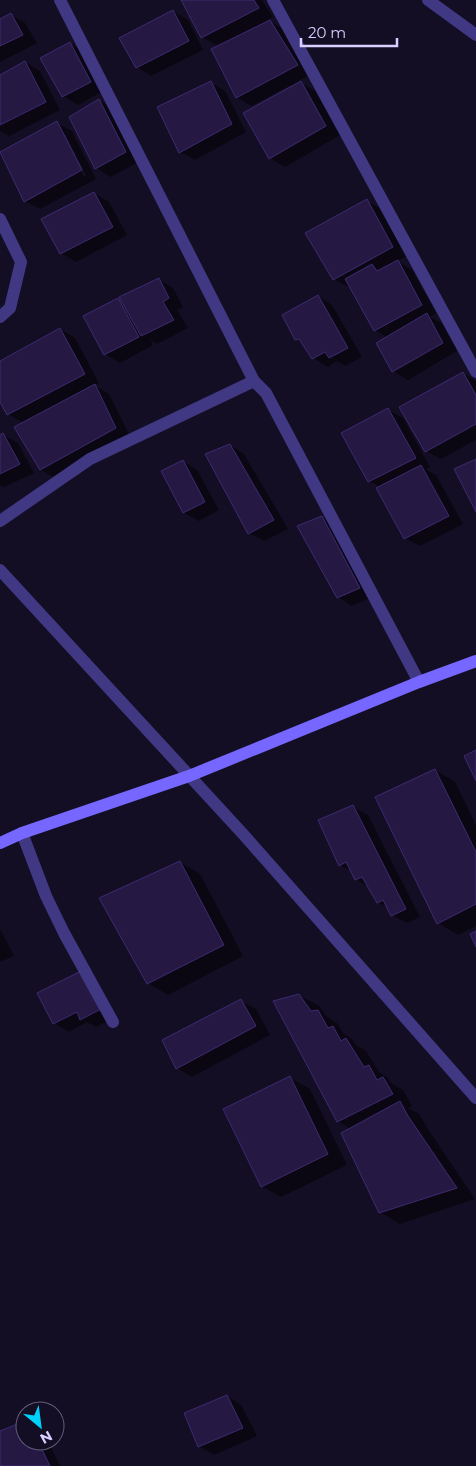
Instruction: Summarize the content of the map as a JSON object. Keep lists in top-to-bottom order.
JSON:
{
  "scale_bar": "20 m",
  "north": "bottom right"
}
